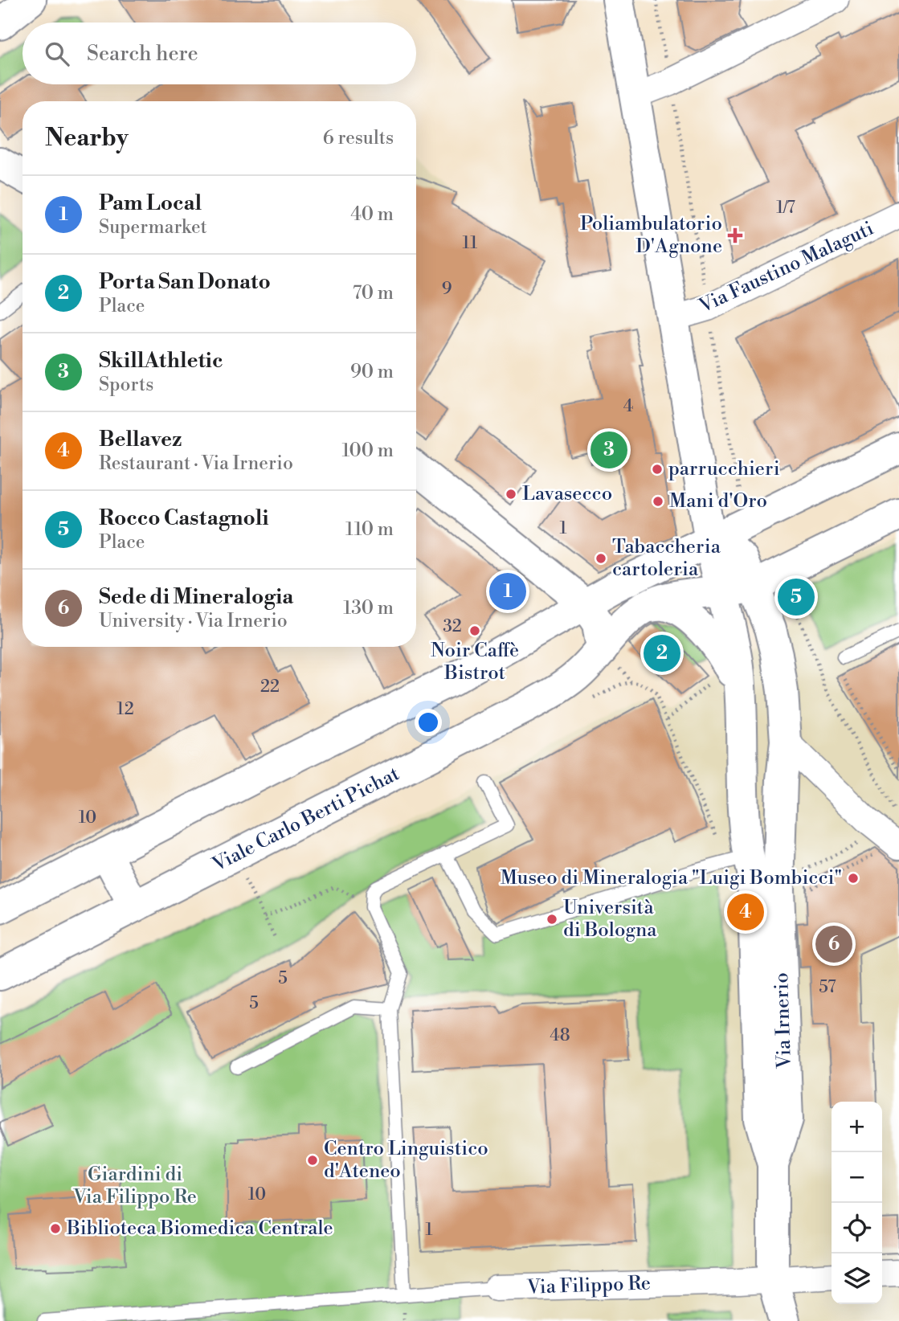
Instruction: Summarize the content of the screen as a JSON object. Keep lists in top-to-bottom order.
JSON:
{
  "streets": {
    "main road": ["Via Faustino Malaguti", "Viale Carlo Berti Pichat", "Via Irnerio"],
    "street": ["Via Filippo Re"]
  },
  "crossings": [
    ["Via Irnerio", "Via Filippo Re"]
  ],
  "parks": ["Giardini di Via Filippo Re"],
  "places": {
    "health": ["Poliambulatorio D'Agnone"],
    "other": [
      "parrucchieri",
      "Lavasecco",
      "Mani d'Oro",
      "Tabaccheria cartoleria",
      "Noir Caffè Bistrot",
      "Museo di Mineralogia \"Luigi Bombicci\"",
      "Università di Bologna",
      "Centro Linguistico d'Ateneo",
      "Biblioteca Biomedica Centrale"
    ]
  },
  "house_numbers": [
    "1/7",
    "11",
    "9",
    "4",
    "1",
    "32",
    "22",
    "12",
    "10",
    "5",
    "57",
    "5",
    "48",
    "10",
    "1"
  ],
  "page": {
    "search": "Search here",
    "heading": ["Nearby", "6 results"],
    "list": [
      {
        "mark": "1",
        "name": "Pam Local",
        "note": "Supermarket",
        "value": "40 m"
      },
      {
        "mark": "2",
        "name": "Porta San Donato",
        "note": "Place",
        "value": "70 m"
      },
      {
        "mark": "3",
        "name": "SkillAthletic",
        "note": "Sports",
        "value": "90 m"
      },
      {
        "mark": "4",
        "name": "Bellavez",
        "note": "Restaurant · Via Irnerio",
        "value": "100 m"
      },
      {
        "mark": "5",
        "name": "Rocco Castagnoli",
        "note": "Place",
        "value": "110 m"
      },
      {
        "mark": "6",
        "name": "Sede di Mineralogia",
        "note": "University · Via Irnerio",
        "value": "130 m"
      }
    ],
    "pins": [
      "3",
      "1",
      "5",
      "2",
      "4",
      "6"
    ],
    "map_buttons": ["+", "−"]
  }
}
